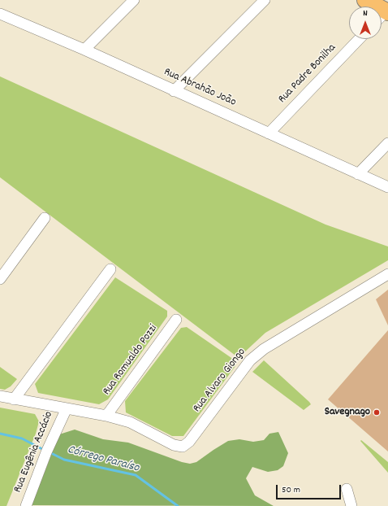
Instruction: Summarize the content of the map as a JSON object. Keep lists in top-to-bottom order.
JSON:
{
  "streets": {
    "street": [
      "Rua Padre Bonilha",
      "Rua Abrahão João",
      "Rua Romualdo Pozzi",
      "Rua Alvaro Giongo",
      "Rua Eugênia Accácio"
    ]
  },
  "crossings": [
    ["Rua Padre Bonilha", "Rua Abrahão João"],
    ["Rua Romualdo Pozzi", "Rua Alvaro Giongo"]
  ],
  "water": ["Córrego Paraíso"],
  "places": ["Savegnago"],
  "scale_bar": "50 m",
  "north": "top"
}
